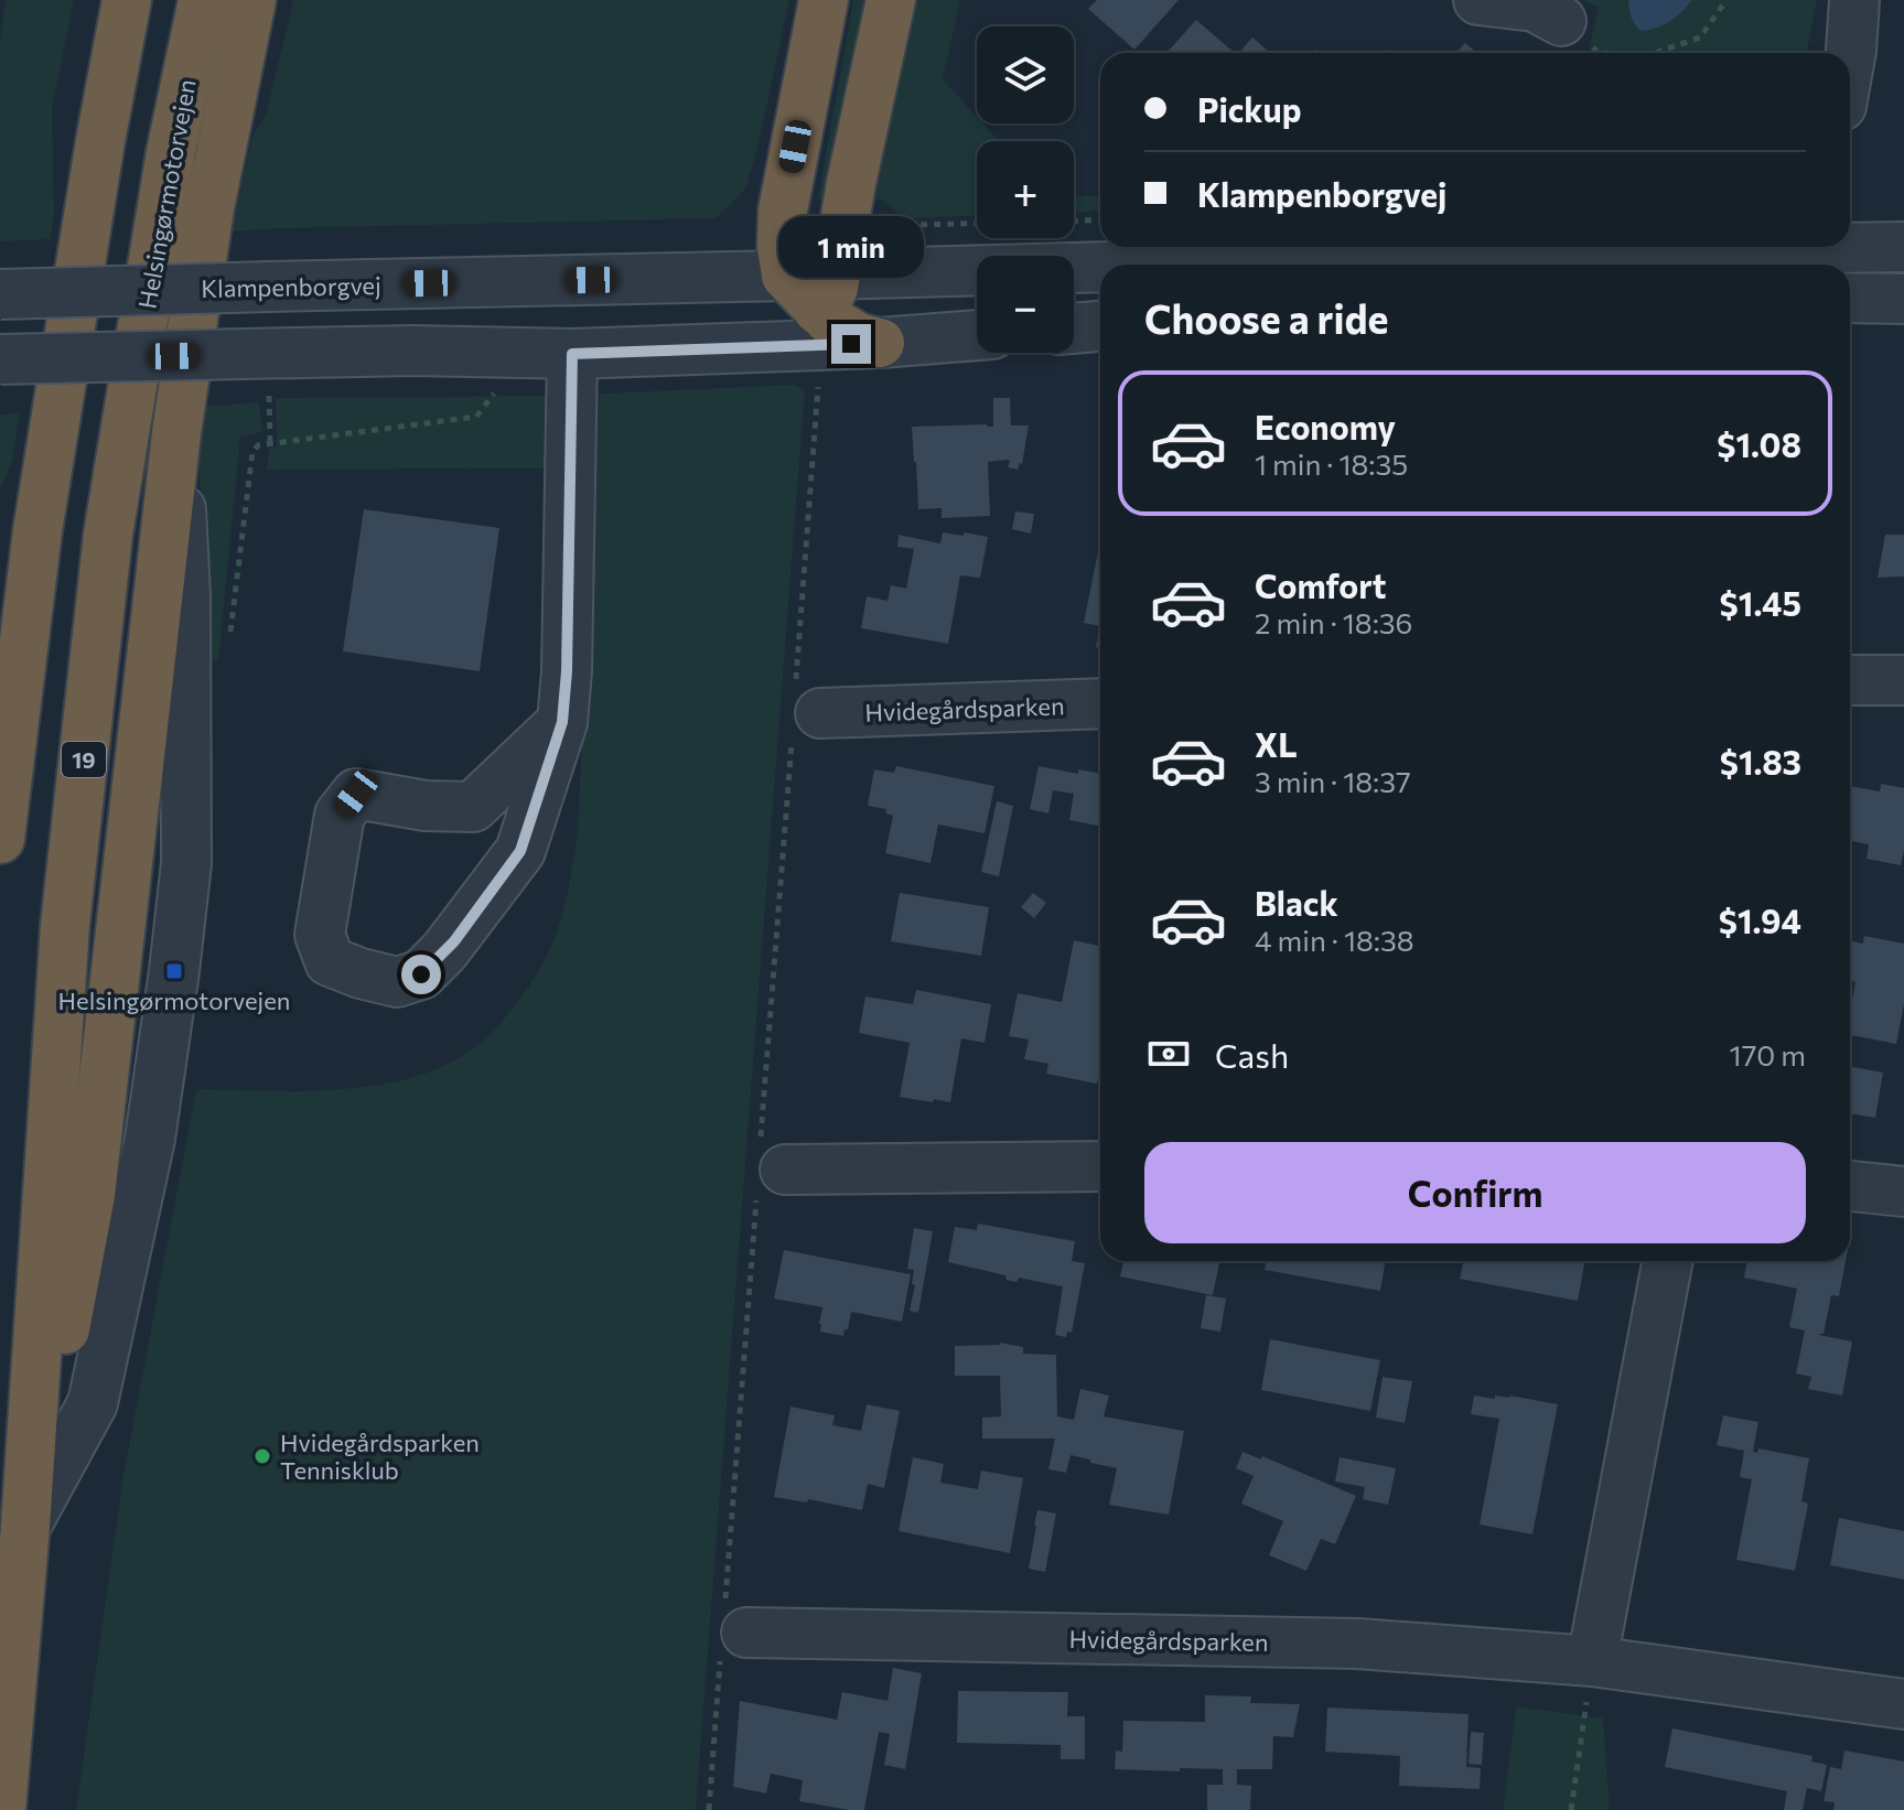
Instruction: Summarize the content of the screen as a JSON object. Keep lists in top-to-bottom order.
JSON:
{
  "streets": {
    "highway": ["Helsingørmotorvejen", "19"],
    "street": ["Klampenborgvej", "Hvidegårdsparken"]
  },
  "places": {
    "transit": ["Helsingørmotorvejen"],
    "other": ["Hvidegårdsparken Tennisklub"]
  },
  "page": {
    "map_buttons": ["+", "−"],
    "banner": ["Pickup", "Klampenborgvej"],
    "bubble": "1 min",
    "heading": "Choose a ride",
    "list": [
      {
        "name": "Economy",
        "note": "1 min · 18:35",
        "value": "$1.08"
      },
      {
        "name": "Comfort",
        "note": "2 min · 18:36",
        "value": "$1.45"
      },
      {
        "name": "XL",
        "note": "3 min · 18:37",
        "value": "$1.83"
      },
      {
        "name": "Black",
        "note": "4 min · 18:38",
        "value": "$1.94"
      }
    ],
    "pay": ["Cash", "170 m"],
    "buttons": "Confirm"
  }
}
